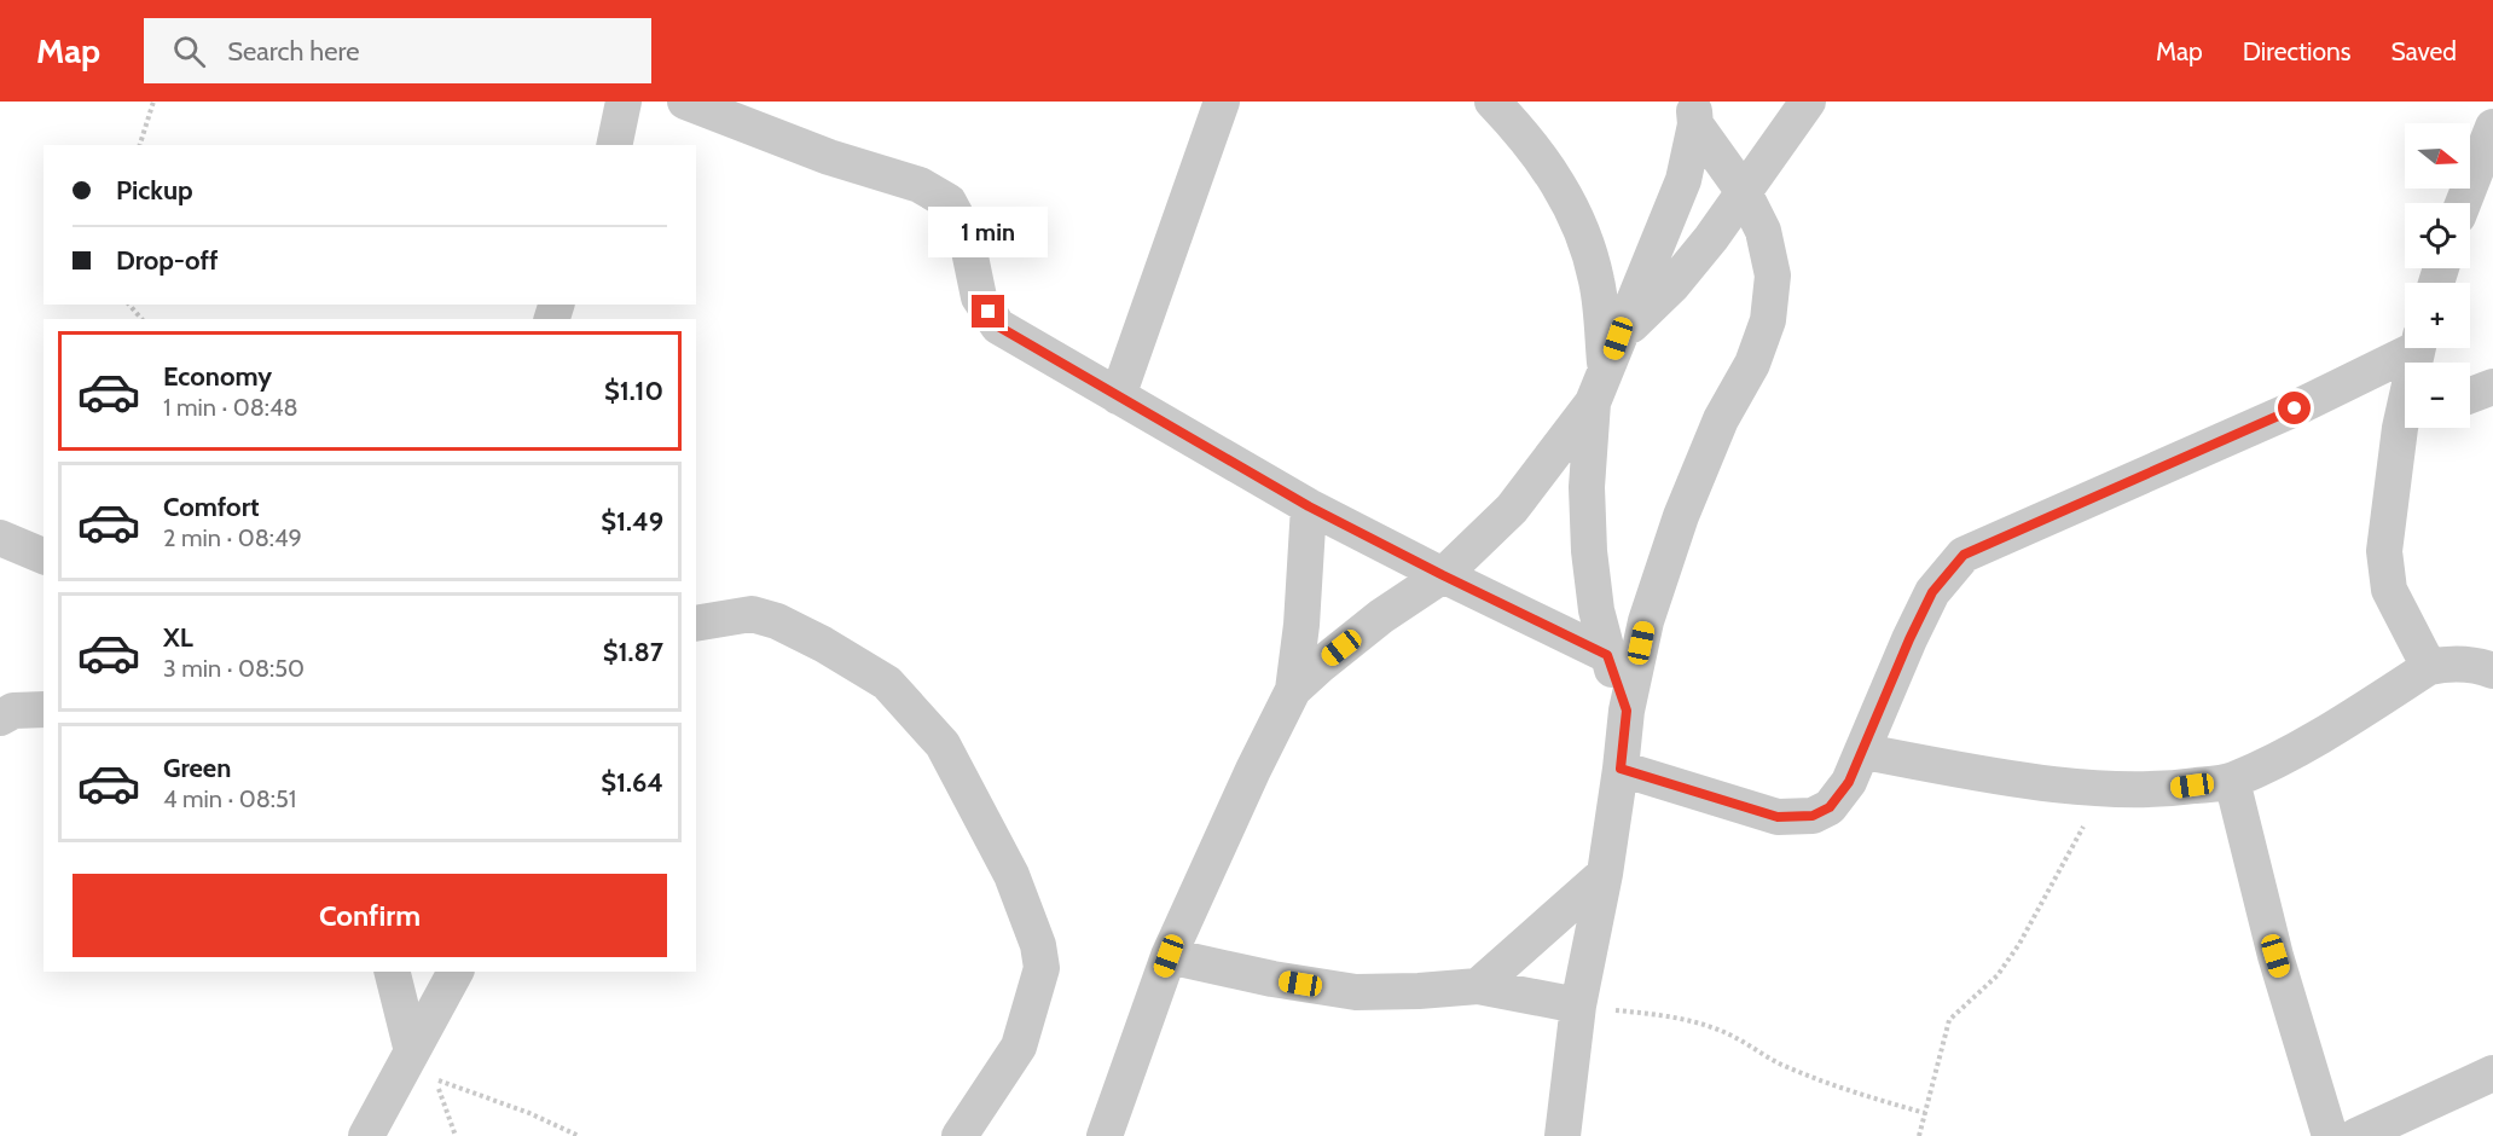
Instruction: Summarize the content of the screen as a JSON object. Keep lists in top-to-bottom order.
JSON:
{
  "north": "right",
  "page": {
    "header": "Map",
    "search": "Search here",
    "nav": ["Map", "Directions", "Saved"],
    "map_buttons": ["+", "−"],
    "banner": ["Pickup", "Drop-off"],
    "bubble": "1 min",
    "list": [
      {
        "name": "Economy",
        "note": "1 min · 08:48",
        "value": "$1.10"
      },
      {
        "name": "Comfort",
        "note": "2 min · 08:49",
        "value": "$1.49"
      },
      {
        "name": "XL",
        "note": "3 min · 08:50",
        "value": "$1.87"
      },
      {
        "name": "Green",
        "note": "4 min · 08:51",
        "value": "$1.64"
      }
    ],
    "buttons": "Confirm"
  }
}
